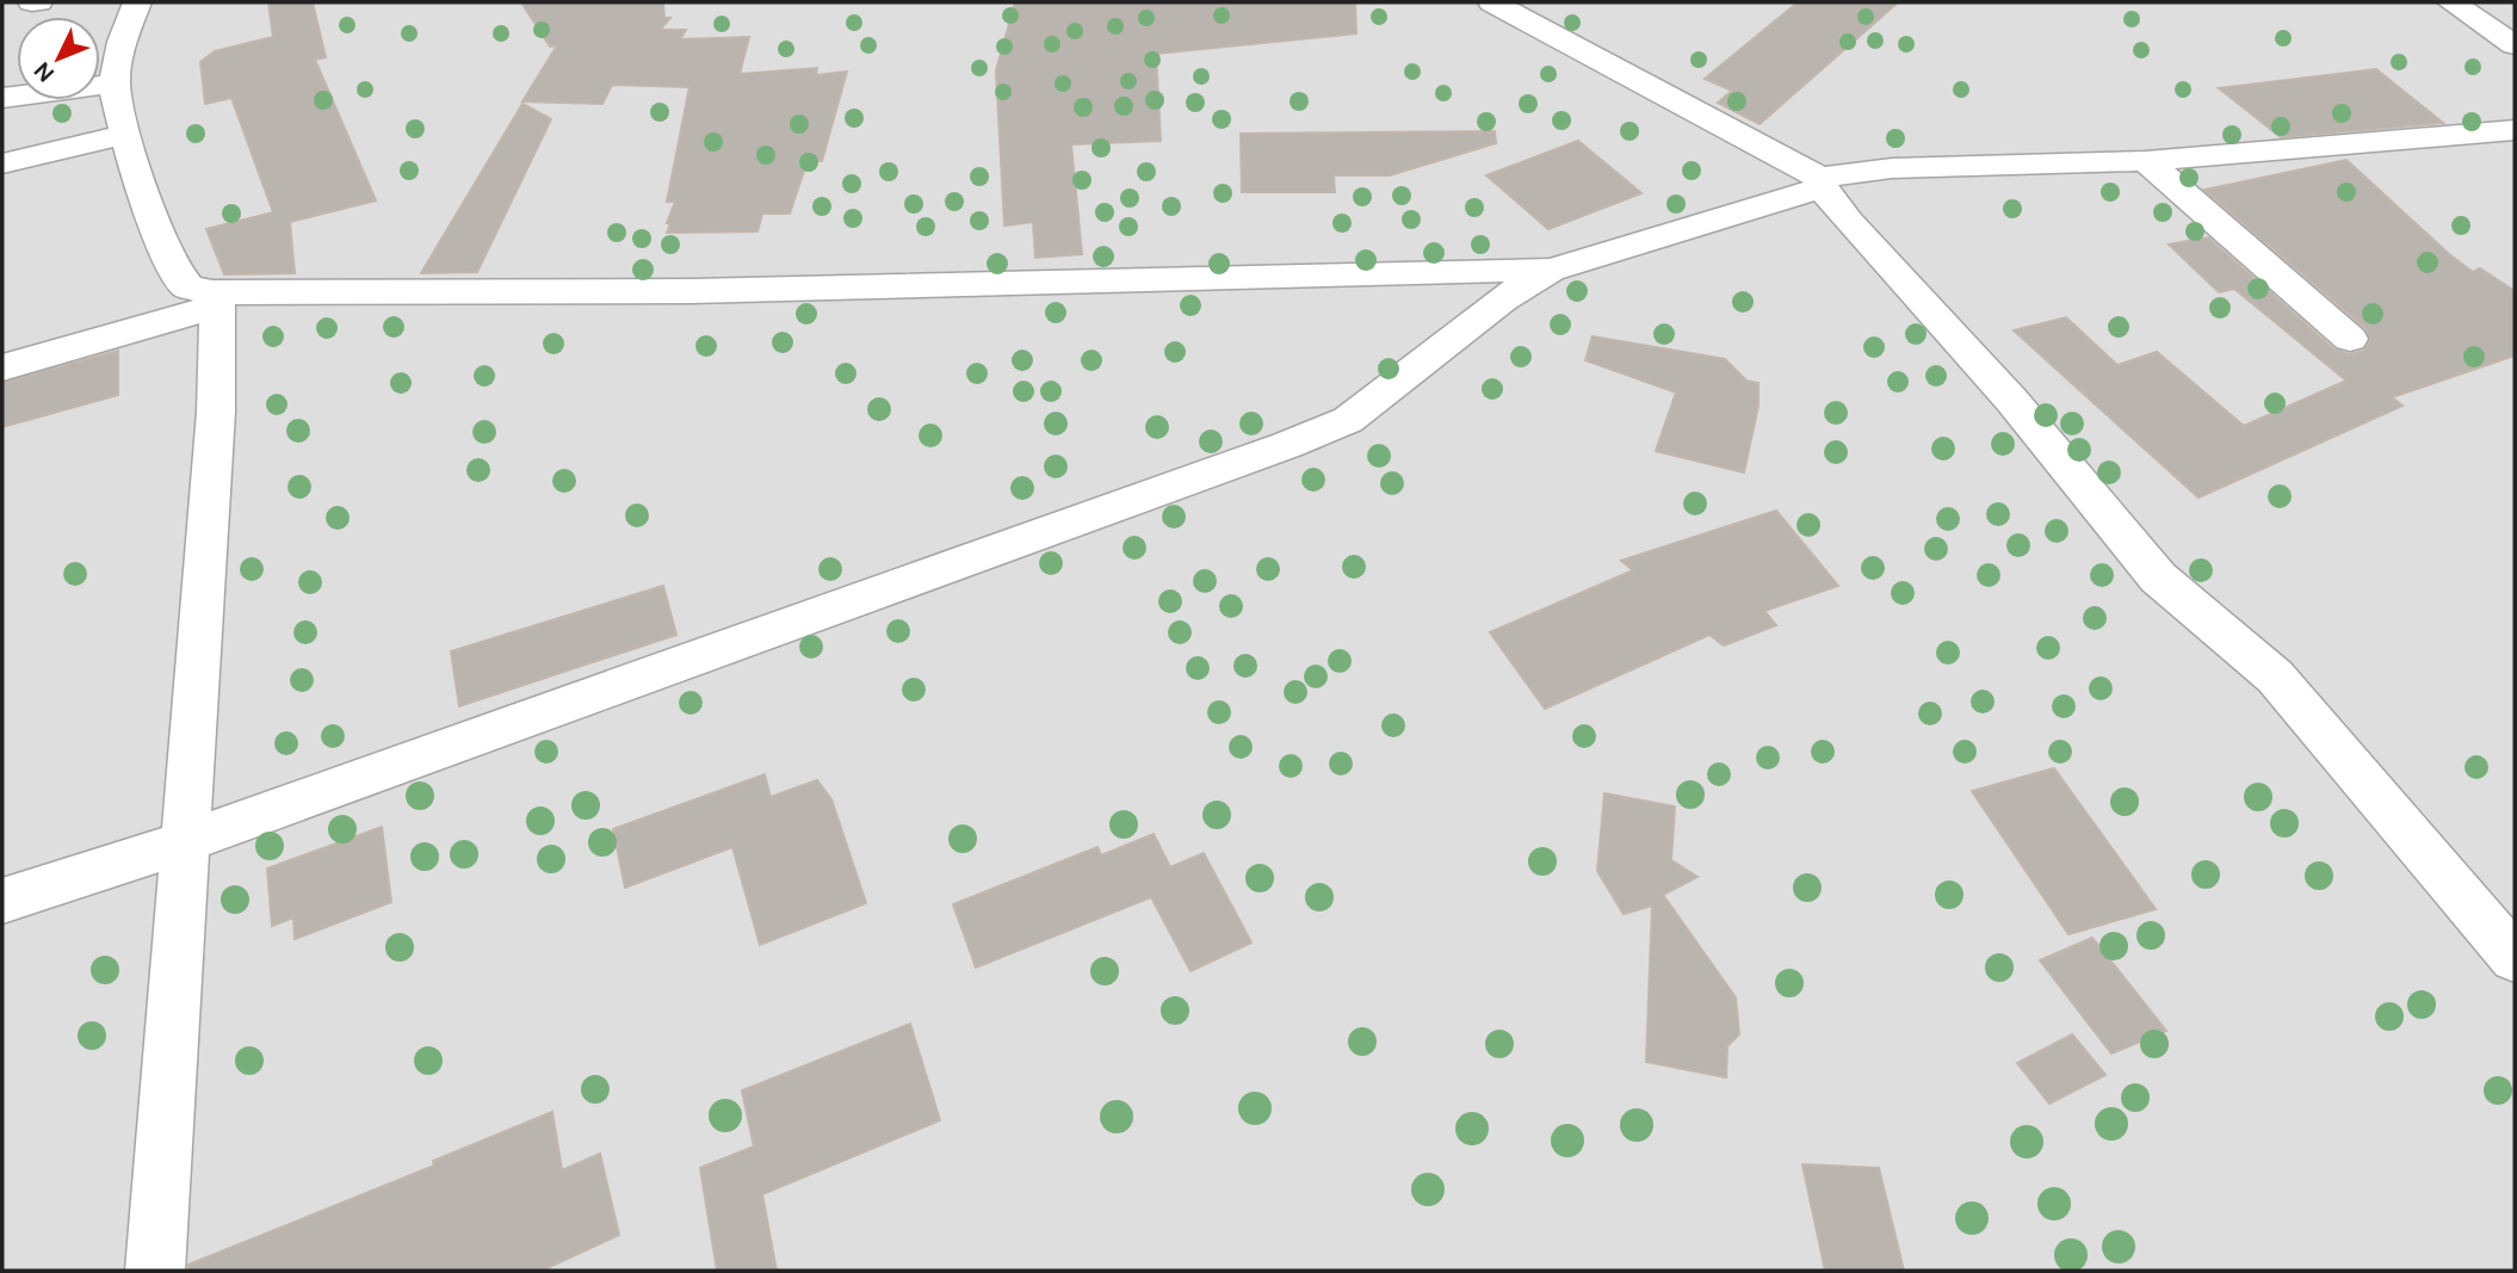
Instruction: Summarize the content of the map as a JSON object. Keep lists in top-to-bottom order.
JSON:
{
  "north": "bottom left"
}
